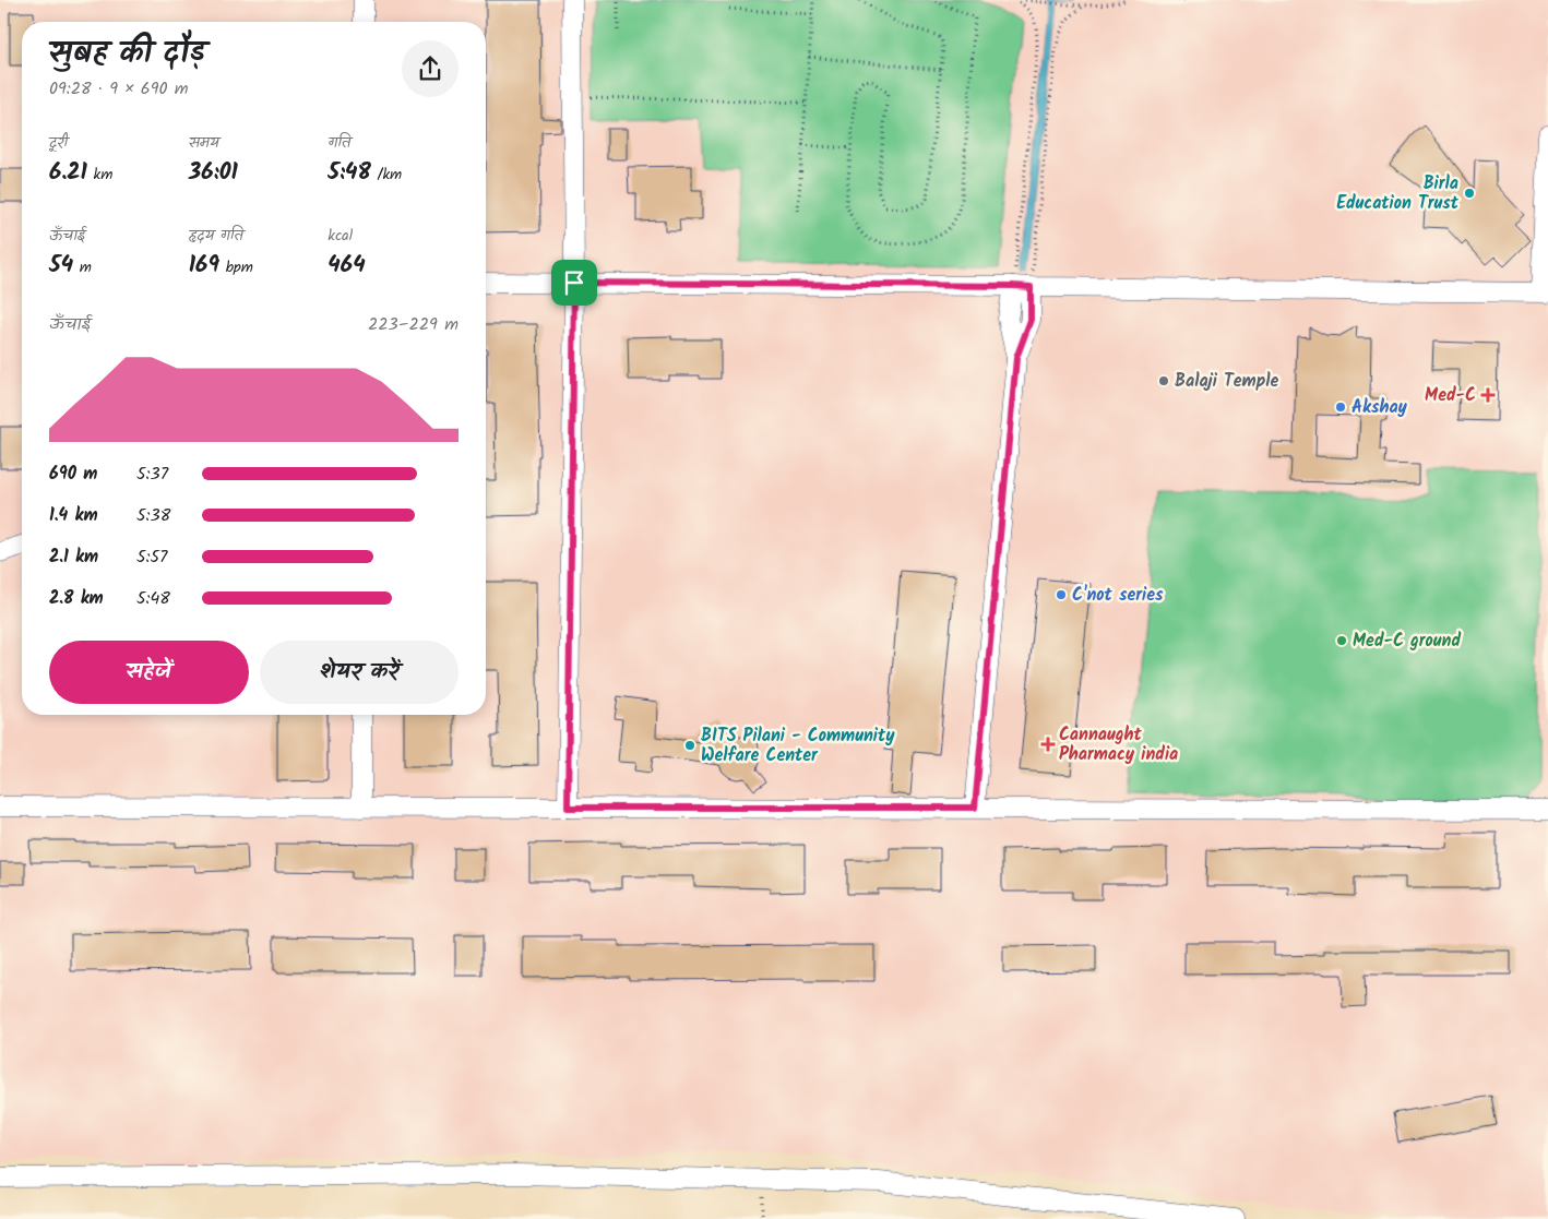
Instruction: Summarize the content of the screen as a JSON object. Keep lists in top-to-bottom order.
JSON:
{
  "places": {
    "other": [
      "Birla Education Trust",
      "Balaji Temple",
      "Akshay",
      "C'not series",
      "Med-C ground",
      "BITS Pilani - Community Welfare Center"
    ],
    "health": ["Med-C", "Cannaught Pharmacy india"]
  },
  "page": {
    "heading": ["सुबह की दौड़", "09:28 · 9 × 690 m"],
    "stats": [
      ["दूरी", "6.21 km"],
      ["समय", "36:01"],
      ["गति", "5:48 /km"],
      ["ऊँचाई", "54 m"],
      ["हृदय गति", "169 bpm"],
      ["kcal", "464"]
    ],
    "chart": ["ऊँचाई", "223–229 m"],
    "list": [
      {
        "name": "690 m",
        "note": "5:37"
      },
      {
        "name": "1.4 km",
        "note": "5:38"
      },
      {
        "name": "2.1 km",
        "note": "5:57"
      },
      {
        "name": "2.8 km",
        "note": "5:48"
      }
    ],
    "buttons": ["सहेजें", "शेयर करें"]
  }
}
